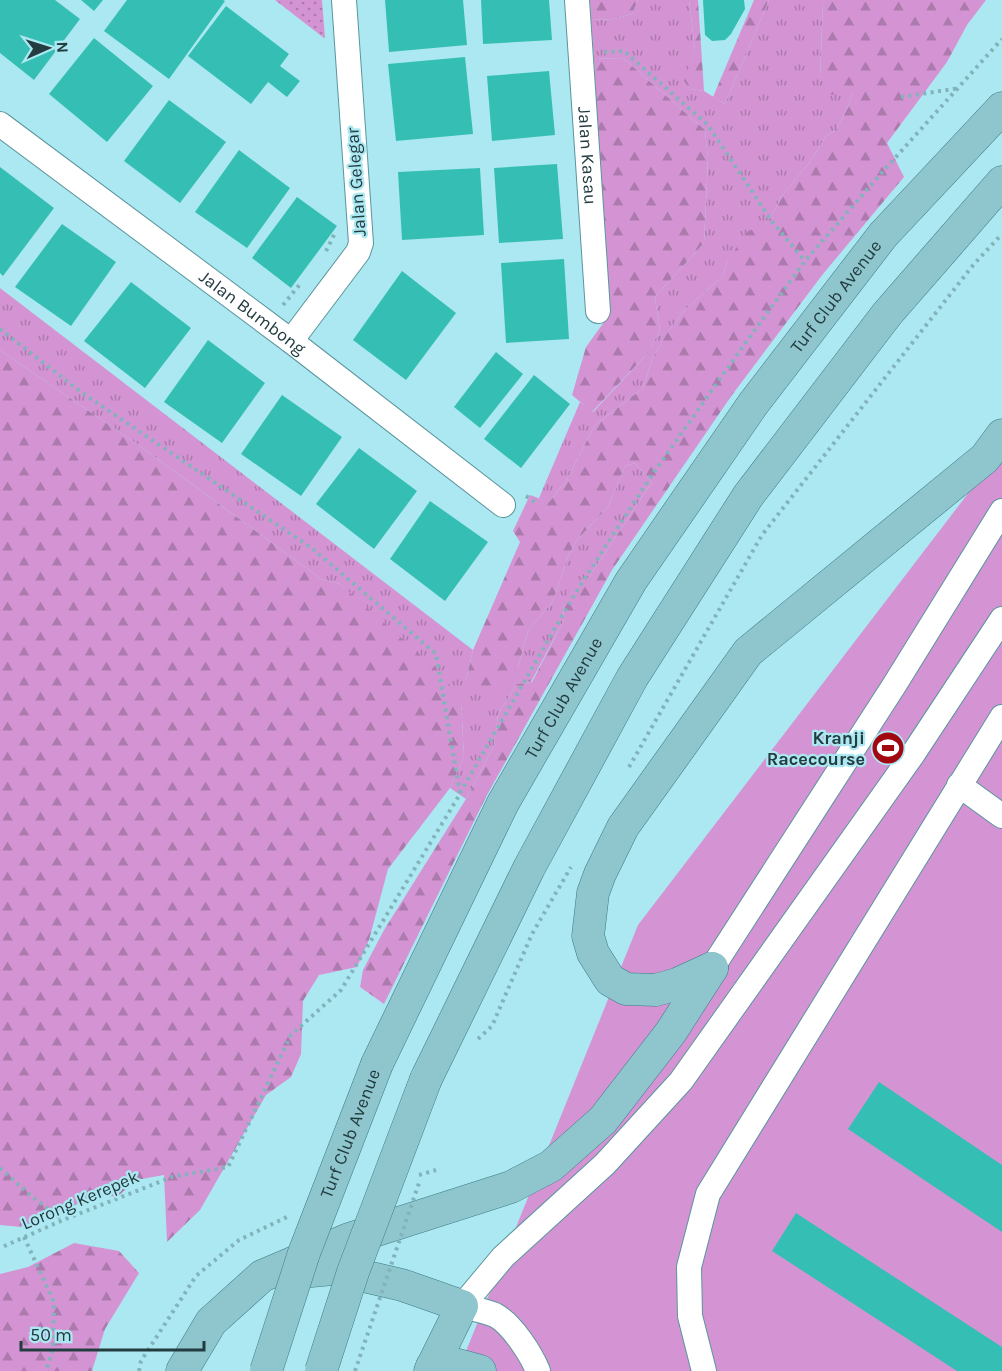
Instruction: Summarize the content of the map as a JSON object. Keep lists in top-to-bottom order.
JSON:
{
  "streets": {
    "main road": ["Turf Club Avenue"],
    "street": ["Jalan Kasau", "Jalan Gelegar", "Jalan Bumbong"],
    "path": ["Lorong Kerepek"]
  },
  "crossings": [
    ["Jalan Gelegar", "Jalan Bumbong"]
  ],
  "places": {
    "sports": ["Kranji Racecourse"]
  },
  "scale_bar": "50 m",
  "north": "right"
}
